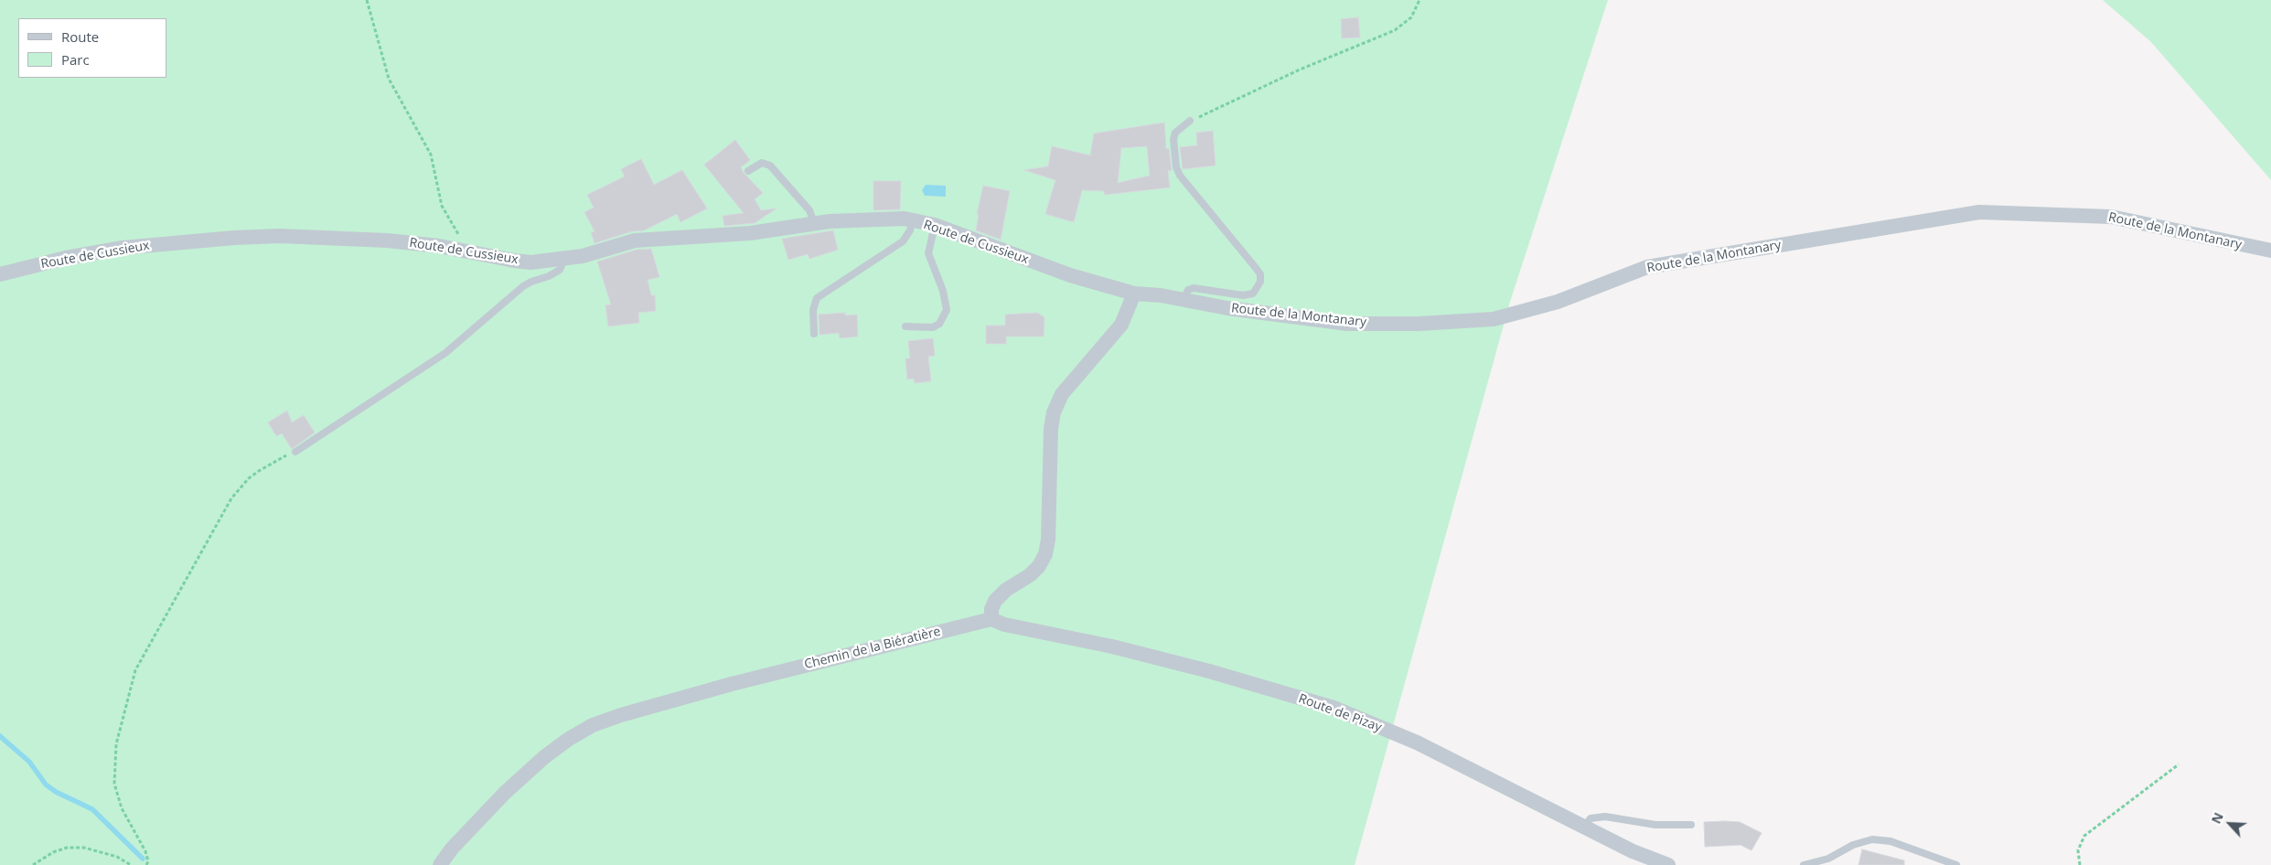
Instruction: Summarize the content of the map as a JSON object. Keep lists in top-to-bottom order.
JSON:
{
  "streets": {
    "street": [
      "Route de la Montanary",
      "Route de Cussieux",
      "Chemin de la Biératière",
      "Route de Pizay"
    ]
  },
  "crossings": [
    ["Route de la Montanary", "Route de Cussieux"],
    ["Chemin de la Biératière", "Route de Pizay"]
  ],
  "legend": ["Route", "Parc"],
  "north": "top left"
}
